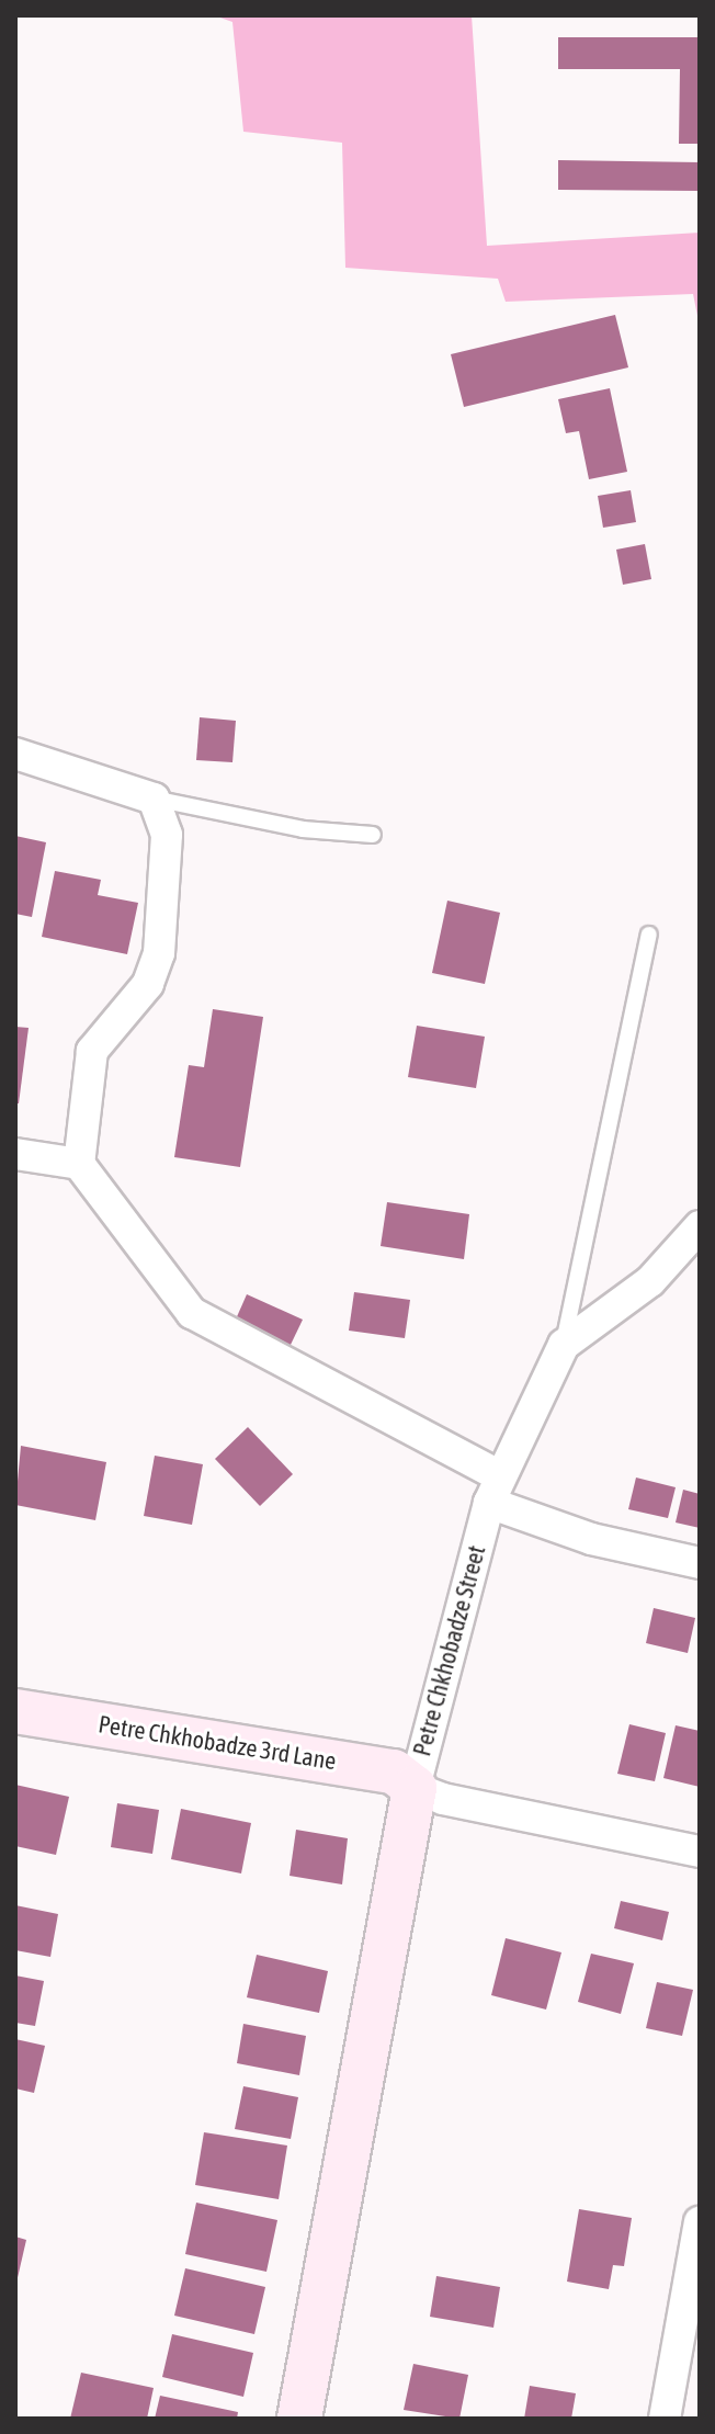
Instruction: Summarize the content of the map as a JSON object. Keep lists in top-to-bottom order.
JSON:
{
  "streets": {
    "street": ["Petre Chkhobadze Street", "Petre Chkhobadze 3rd Lane"]
  },
  "crossings": [
    ["Petre Chkhobadze Street", "Petre Chkhobadze 3rd Lane"]
  ]
}
